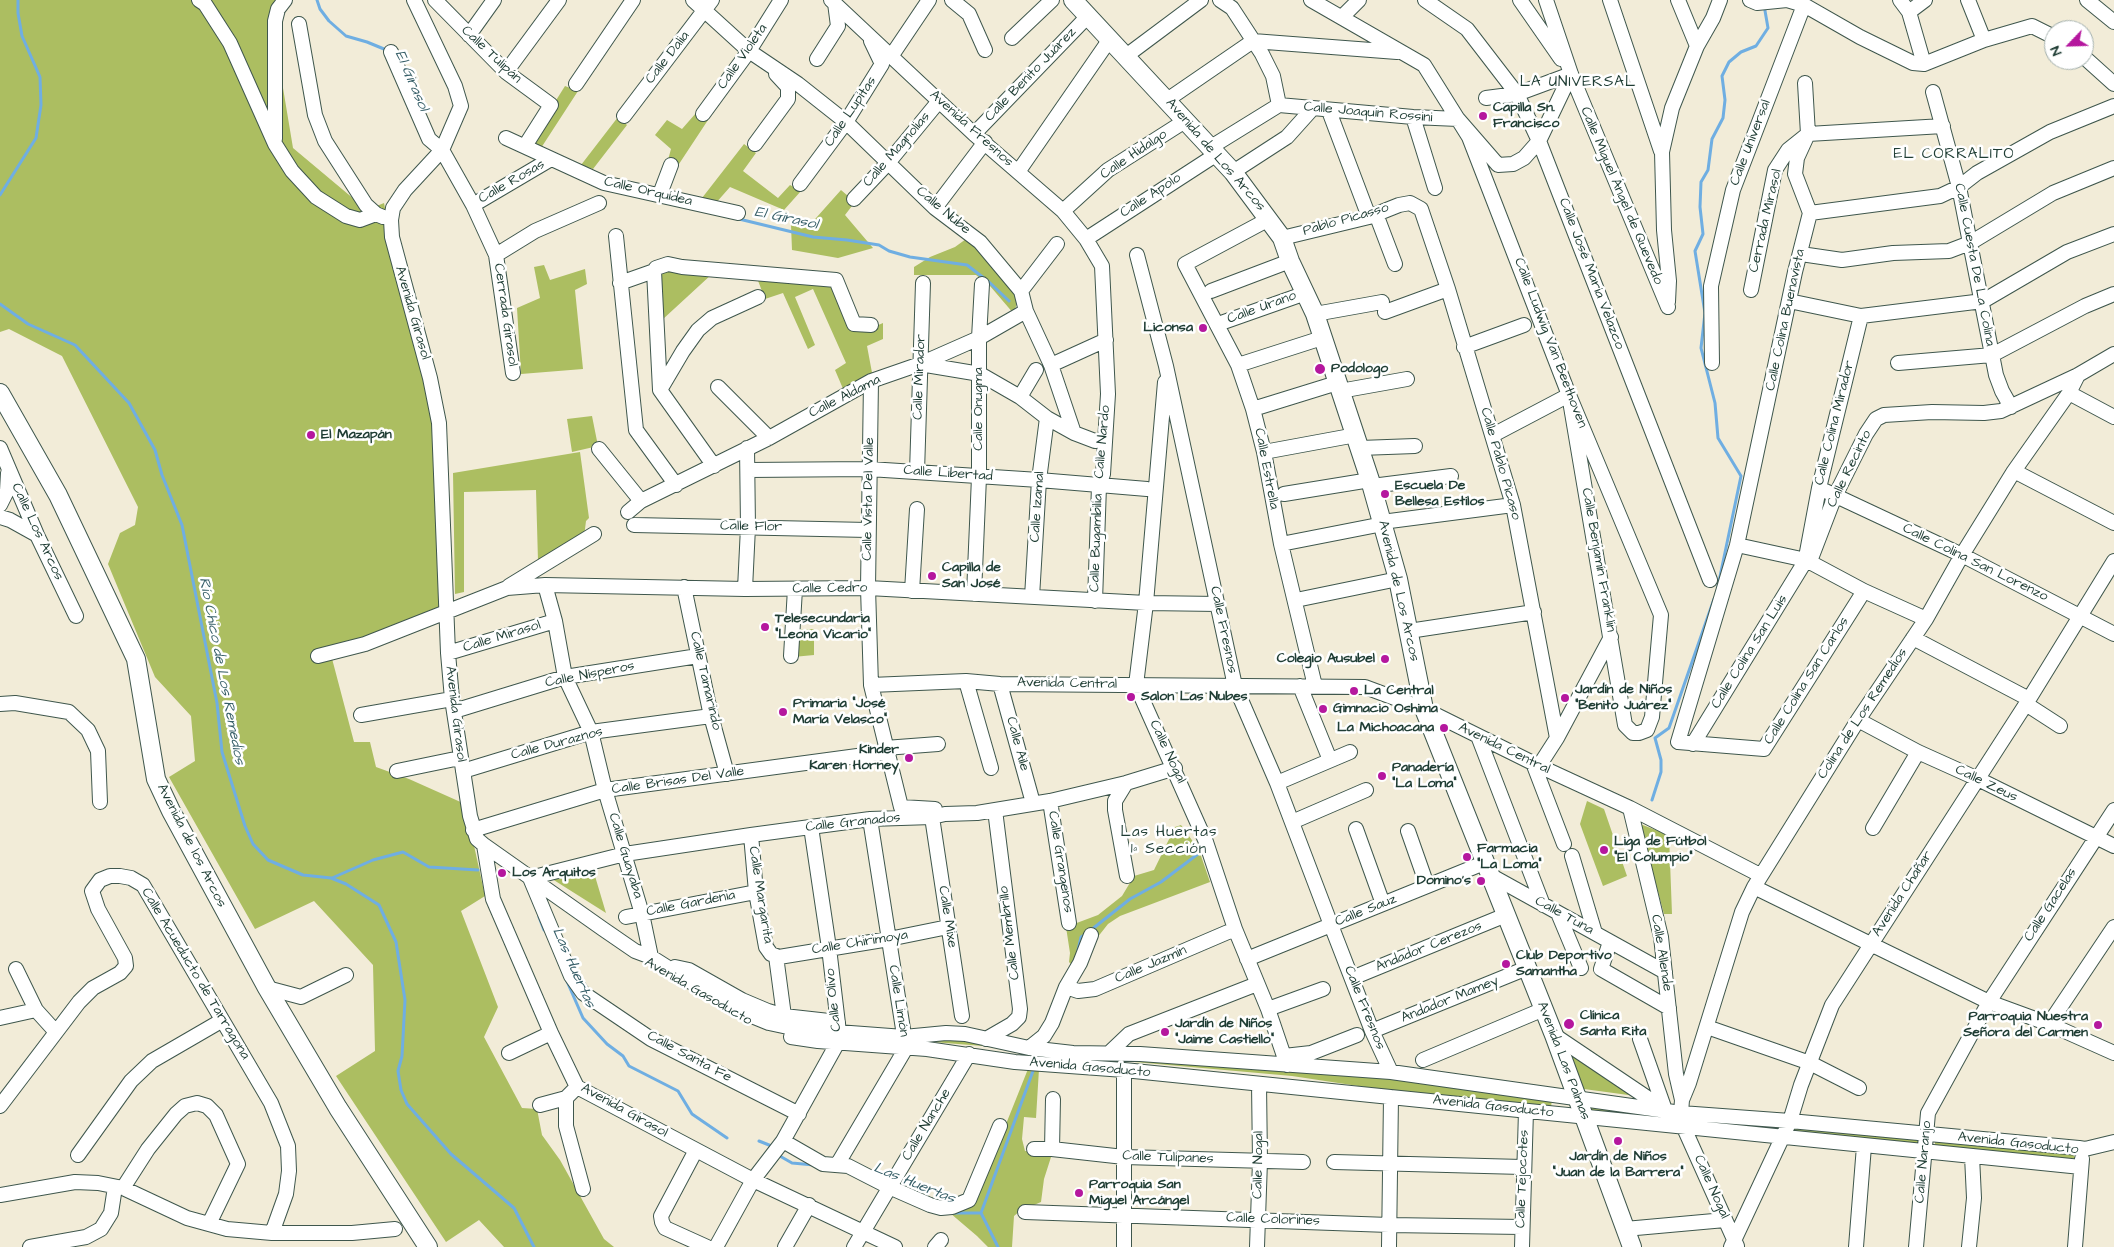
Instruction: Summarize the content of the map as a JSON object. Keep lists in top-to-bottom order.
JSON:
{
  "streets": {
    "main road": ["Avenida de Los Arcos", "Avenida de los Arcos", "Avenida Las Palmas"],
    "street": [
      "Calle Tulipán",
      "Calle Violeta",
      "Calle Dalia",
      "Calle Benito Juárez",
      "Calle Lupitas",
      "Calle Joaquín Rossini",
      "Avenida Fresnos",
      "Calle Universal",
      "Calle Magnolias",
      "Calle Hidalgo",
      "Calle Rosas",
      "Calle Orquídea",
      "Calle Apolo",
      "Calle Miguel Ángel de Quevedo",
      "Calle Nube",
      "Pablo Picasso",
      "Cerrada Mirasol",
      "Calle Cuesta De La Colina",
      "Calle José María Velazco",
      "Calle Urano",
      "Avenida Girasol",
      "Cerrada Girasol",
      "Calle Colina Buenavista",
      "Calle Ludwig Van Beethoven",
      "Calle Mirador",
      "Calle Aldama",
      "Calle Onugma",
      "Calle Colina Mirador",
      "Calle Nardo",
      "Calle Pablo Picaso",
      "Calle Estrella",
      "Calle Recinto",
      "Calle Libertad",
      "Calle Vista Del Valle",
      "Calle Izamal",
      "Calle Flor",
      "Calle Los Arcos",
      "Calle Bugambilia",
      "Calle Benjamín Franklin",
      "Calle Colina San Lorenzo",
      "Calle Cedro",
      "Calle Fresnos",
      "Calle Mirasol",
      "Calle Colina San Luis",
      "Calle Nísperos",
      "Calle Tamarindo",
      "Calle Colina San Carlos",
      "Avenida Central",
      "Colina de Los Remedios",
      "Calle Duraznos",
      "Calle Aile",
      "Calle Nogal",
      "Calle Brisas Del Valle",
      "Calle Zeus",
      "Calle Granados",
      "Calle Guayaba",
      "Calle Grangenos",
      "Avenida Chañar",
      "Calle Margarita",
      "Calle Gardenia",
      "Calle Gacelas",
      "Calle Sauz",
      "Calle Tuna",
      "Calle Mixe",
      "Calle Membrillo",
      "Calle Chirimoya",
      "Andador Cerezos",
      "Calle Allende",
      "Calle Jazmín",
      "Calle Acueducto de Tarragona",
      "Avenida Gasoducto",
      "Calle Olivo",
      "Andador Mamey",
      "Calle Limón",
      "Calle Santa Fe",
      "Calle Nanche",
      "Calle Tulipanes",
      "Calle Naranjo",
      "Calle Tejocotes",
      "Calle Colorines"
    ]
  },
  "crossings": [
    ["Calle Tulipán", "Calle Rosas"],
    ["Calle Benito Juárez", "Avenida Fresnos"],
    ["Calle Benito Juárez", "Avenida de Los Arcos"],
    ["Calle Benito Juárez", "Calle Nube"],
    ["Calle Lupitas", "Avenida Fresnos"],
    ["Calle Lupitas", "Calle Nube"],
    ["Calle Joaquín Rossini", "Calle Ludwig Van Beethoven"],
    ["Avenida Fresnos", "Calle Magnolias"],
    ["Avenida Fresnos", "Calle Hidalgo"],
    ["Avenida Fresnos", "Calle Apolo"],
    ["Avenida Fresnos", "Calle Nardo"],
    ["Calle Magnolias", "Calle Nube"],
    ["Calle Hidalgo", "Avenida de Los Arcos"],
    ["Avenida de Los Arcos", "Calle Apolo"],
    ["Avenida de Los Arcos", "Pablo Picasso"],
    ["Avenida de Los Arcos", "Calle Urano"],
    ["Avenida de Los Arcos", "Calle Estrella"],
    ["Avenida de Los Arcos", "Avenida Central"],
    ["Avenida de Los Arcos", "Avenida Las Palmas"],
    ["Calle Rosas", "Calle Orquídea"],
    ["Calle Rosas", "Cerrada Girasol"],
    ["Calle Nube", "Calle Aldama"],
    ["Pablo Picasso", "Calle Pablo Picaso"],
    ["Calle Cuesta De La Colina", "Calle Recinto"],
    ["Calle Urano", "Calle Estrella"],
    ["Avenida Girasol", "Cerrada Girasol"],
    ["Avenida Girasol", "Calle Cedro"],
    ["Avenida Girasol", "Calle Mirasol"],
    ["Avenida Girasol", "Calle Nísperos"],
    ["Avenida Girasol", "Calle Duraznos"],
    ["Avenida Girasol", "Calle Brisas Del Valle"],
    ["Avenida Girasol", "Avenida Gasoducto"],
    ["Avenida Girasol", "Calle Olivo"],
    ["Avenida Girasol", "Calle Nanche"],
    ["Calle Colina Buenavista", "Calle Colina San Carlos"],
    ["Calle Ludwig Van Beethoven", "Calle Benjamín Franklin"],
    ["Calle Mirador", "Calle Aldama"],
    ["Calle Mirador", "Calle Libertad"],
    ["Calle Aldama", "Calle Onugma"],
    ["Calle Aldama", "Calle Nardo"],
    ["Calle Aldama", "Calle Vista Del Valle"],
    ["Calle Aldama", "Calle Izamal"],
    ["Calle Onugma", "Calle Libertad"],
    ["Calle Onugma", "Calle Cedro"],
    ["Calle Colina Mirador", "Calle Recinto"],
    ["Calle Colina Mirador", "Calle Colina San Lorenzo"],
    ["Calle Colina Mirador", "Calle Colina San Luis"],
    ["Calle Nardo", "Calle Libertad"],
    ["Calle Nardo", "Calle Bugambilia"],
    ["Calle Estrella", "Avenida Central"],
    ["Calle Recinto", "Calle Colina San Lorenzo"],
    ["Calle Recinto", "Calle Colina San Luis"],
    ["Calle Recinto", "Colina de Los Remedios"],
    ["Calle Libertad", "Calle Vista Del Valle"],
    ["Calle Libertad", "Calle Izamal"],
    ["Calle Libertad", "Calle Bugambilia"],
    ["Calle Vista Del Valle", "Calle Flor"],
    ["Calle Vista Del Valle", "Calle Cedro"],
    ["Calle Vista Del Valle", "Avenida Central"],
    ["Calle Vista Del Valle", "Calle Brisas Del Valle"],
    ["Calle Vista Del Valle", "Calle Granados"],
    ["Calle Vista Del Valle", "Calle Mixe"],
    ["Calle Izamal", "Calle Cedro"],
    ["Calle Bugambilia", "Calle Cedro"],
    ["Calle Colina San Lorenzo", "Colina de Los Remedios"],
    ["Calle Colina San Lorenzo", "Avenida Chañar"],
    ["Calle Cedro", "Calle Fresnos"],
    ["Calle Cedro", "Calle Tamarindo"],
    ["Calle Cedro", "Calle Guayaba"],
    ["Calle Fresnos", "Avenida Central"],
    ["Calle Fresnos", "Calle Sauz"],
    ["Calle Fresnos", "Andador Cerezos"],
    ["Calle Fresnos", "Avenida Gasoducto"],
    ["Calle Fresnos", "Andador Mamey"],
    ["Calle Mirasol", "Calle Guayaba"],
    ["Calle Colina San Luis", "Calle Colina San Carlos"],
    ["Calle Nísperos", "Calle Tamarindo"],
    ["Calle Nísperos", "Calle Guayaba"],
    ["Calle Tamarindo", "Calle Duraznos"],
    ["Calle Tamarindo", "Calle Brisas Del Valle"],
    ["Avenida Central", "Colina de Los Remedios"],
    ["Avenida Central", "Calle Aile"],
    ["Avenida Central", "Calle Nogal"],
    ["Avenida Central", "Avenida Chañar"],
    ["Avenida Central", "Calle Gacelas"],
    ["Avenida Central", "Calle Allende"],
    ["Avenida Central", "Avenida Las Palmas"],
    ["Avenida Central", "Calle Naranjo"],
    ["Colina de Los Remedios", "Calle Zeus"],
    ["Colina de Los Remedios", "Calle Allende"],
    ["Colina de Los Remedios", "Avenida Gasoducto"],
    ["Calle Duraznos", "Calle Guayaba"],
    ["Calle Aile", "Calle Granados"],
    ["Calle Nogal", "Calle Granados"],
    ["Calle Nogal", "Avenida Chañar"],
    ["Calle Nogal", "Calle Sauz"],
    ["Calle Nogal", "Calle Jazmín"],
    ["Calle Nogal", "Avenida Gasoducto"],
    ["Calle Nogal", "Calle Tulipanes"],
    ["Calle Nogal", "Calle Colorines"],
    ["Calle Brisas Del Valle", "Calle Guayaba"],
    ["Calle Zeus", "Avenida Chañar"],
    ["Calle Zeus", "Calle Gacelas"],
    ["Calle Granados", "Calle Guayaba"],
    ["Calle Granados", "Calle Grangenos"],
    ["Calle Granados", "Calle Margarita"],
    ["Calle Granados", "Calle Mixe"],
    ["Calle Granados", "Calle Membrillo"],
    ["Calle Granados", "Avenida Gasoducto"],
    ["Calle Granados", "Calle Olivo"],
    ["Calle Granados", "Calle Limón"],
    ["Calle Granados", "Calle Santa Fe"],
    ["Calle Guayaba", "Calle Gardenia"],
    ["Calle Guayaba", "Avenida Gasoducto"],
    ["Avenida Chañar", "Avenida Gasoducto"],
    ["Calle Margarita", "Calle Gardenia"],
    ["Calle Margarita", "Calle Chirimoya"],
    ["Calle Gacelas", "Calle Naranjo"],
    ["Calle Sauz", "Calle Tuna"],
    ["Calle Sauz", "Avenida Las Palmas"],
    ["Calle Tuna", "Calle Allende"],
    ["Calle Tuna", "Avenida Las Palmas"],
    ["Calle Mixe", "Calle Chirimoya"],
    ["Calle Membrillo", "Avenida Gasoducto"],
    ["Calle Chirimoya", "Calle Olivo"],
    ["Calle Chirimoya", "Calle Limón"],
    ["Andador Cerezos", "Avenida Las Palmas"],
    ["Calle Allende", "Avenida Gasoducto"],
    ["Avenida Gasoducto", "Calle Olivo"],
    ["Avenida Gasoducto", "Calle Limón"],
    ["Avenida Gasoducto", "Calle Santa Fe"],
    ["Avenida Gasoducto", "Avenida Las Palmas"],
    ["Avenida Gasoducto", "Calle Nanche"],
    ["Avenida Gasoducto", "Calle Naranjo"],
    ["Avenida Gasoducto", "Calle Tejocotes"],
    ["Calle Olivo", "Calle Santa Fe"],
    ["Andador Mamey", "Avenida Las Palmas"],
    ["Calle Tejocotes", "Calle Colorines"]
  ],
  "districts": ["LA UNIVERSAL", "EL CORRALITO", "Las Huertas 1ª Sección"],
  "water": ["El Girasol", "Río Chico de Los Remedios", "Las Huertas"],
  "places": [
    "Capilla Sn. Francisco",
    "Liconsa",
    "Podologo",
    "El Mazapán",
    "Escuela De Bellesa Estilos",
    "Capilla de San José",
    "Telesecundaria \"Leona Vicario\"",
    "Colegio Ausubel",
    "La Central",
    "Salon Las Nubes",
    "Jardín de Niños \"Benito Juárez\"",
    "Gimnacio Oshima",
    "Primaria \"José María Velasco\"",
    "La Michoacana",
    "Kinder Karen Horney",
    "Panadería \"La Loma\"",
    "Liga de Fútbol \"El Columpio\"",
    "Farmacia \"La Loma\"",
    "Los Arquitos",
    "Domino's",
    "Club Deportivo Samantha",
    "Clínica Santa Rita",
    "Parroquia Nuestra Señora del Carmen",
    "Jardín de Niños \"Jaime Castiello\"",
    "Jardín de Niños \"Juan de la Barrera\"",
    "Parroquia San Miguel Arcángel"
  ],
  "north": "bottom left"
}
